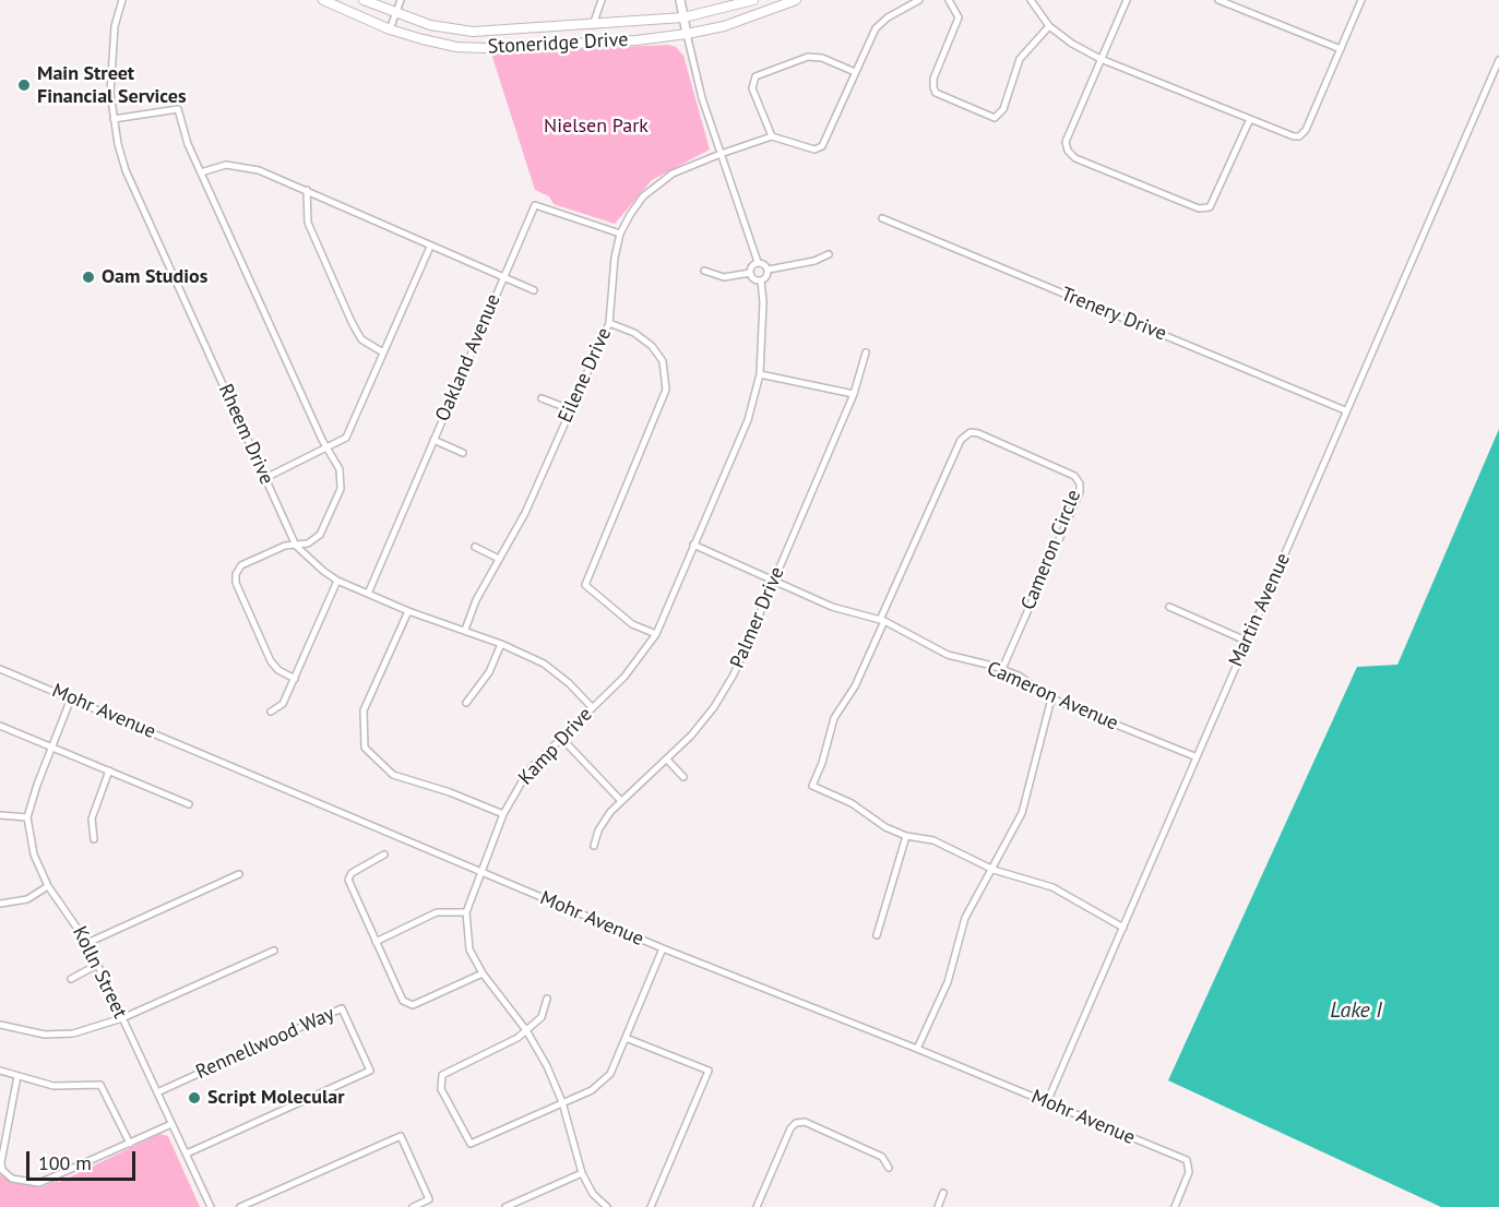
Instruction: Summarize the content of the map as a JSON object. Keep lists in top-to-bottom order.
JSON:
{
  "streets": {
    "main road": ["Stoneridge Drive"],
    "street": [
      "Trenery Drive",
      "Oakland Avenue",
      "Eilene Drive",
      "Rheem Drive",
      "Cameron Circle",
      "Martin Avenue",
      "Palmer Drive",
      "Cameron Avenue",
      "Mohr Avenue",
      "Kamp Drive",
      "Kolln Street",
      "Rennellwood Way"
    ]
  },
  "crossings": [
    ["Trenery Drive", "Martin Avenue"],
    ["Oakland Avenue", "Eilene Drive"],
    ["Oakland Avenue", "Rheem Drive"],
    ["Eilene Drive", "Rheem Drive"],
    ["Rheem Drive", "Kamp Drive"],
    ["Cameron Circle", "Cameron Avenue"],
    ["Martin Avenue", "Cameron Avenue"],
    ["Martin Avenue", "Mohr Avenue"],
    ["Palmer Drive", "Cameron Avenue"],
    ["Cameron Avenue", "Kamp Drive"],
    ["Mohr Avenue", "Kamp Drive"],
    ["Mohr Avenue", "Kolln Street"],
    ["Kolln Street", "Rennellwood Way"]
  ],
  "water": ["Lake I"],
  "parks": ["Nielsen Park"],
  "places": ["Main Street Financial Services", "Oam Studios", "Script Molecular"],
  "scale_bar": "100 m"
}
